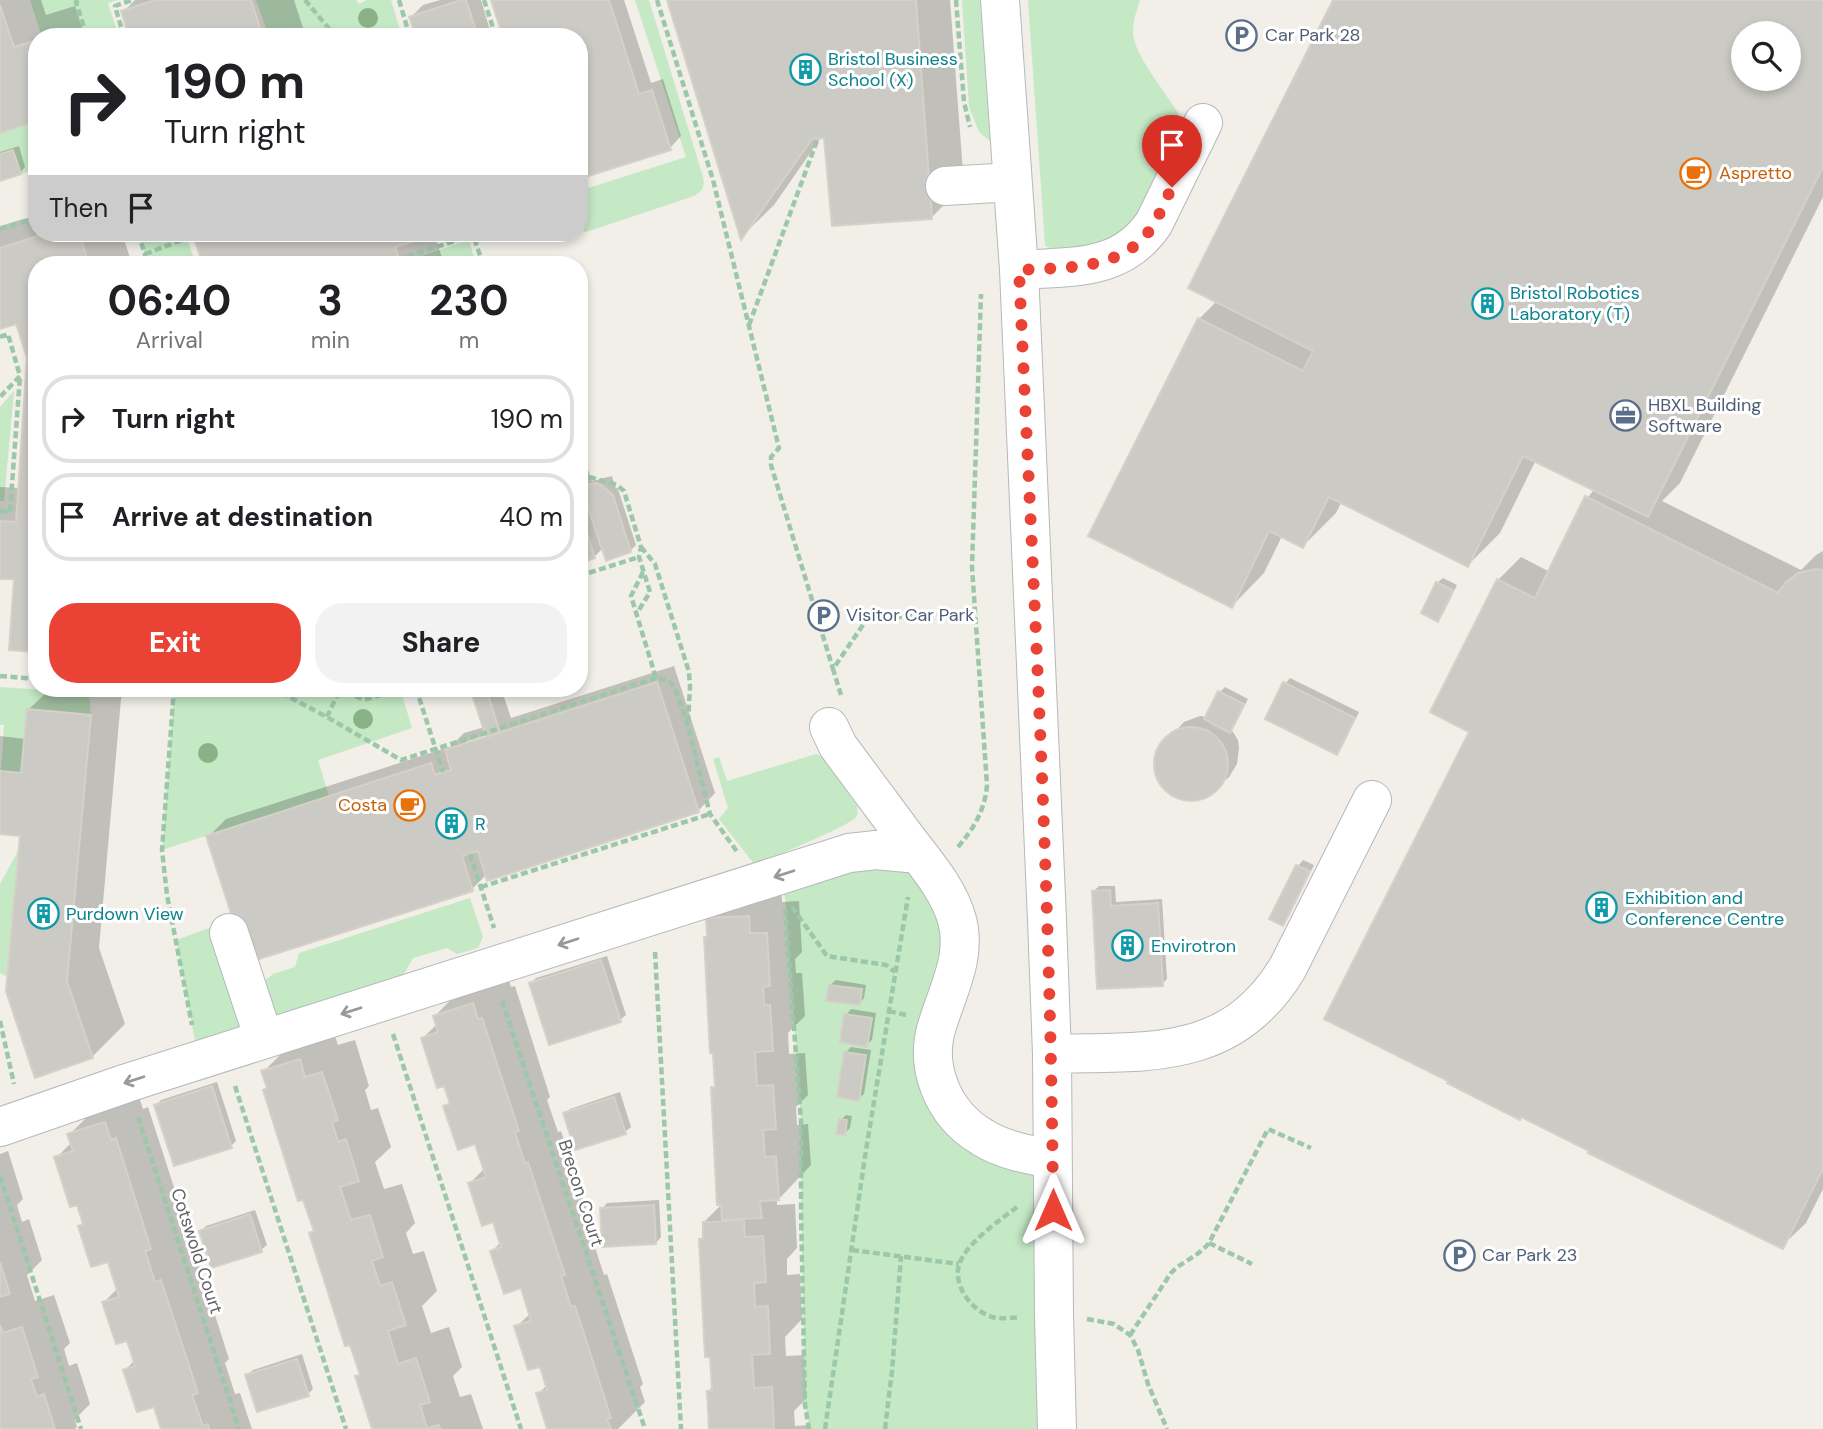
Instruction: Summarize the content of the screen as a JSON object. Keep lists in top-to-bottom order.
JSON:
{
  "streets": {
    "path": ["Brecon Court", "Cotswold Court"]
  },
  "places": {
    "parking": ["Car Park 28", "Visitor Car Park", "Car Park 23"],
    "building": [
      "Bristol Business School (X)",
      "Bristol Robotics Laboratory (T)",
      "R",
      "Exhibition and Conference Centre",
      "Purdown View",
      "Envirotron"
    ],
    "cafe": ["Aspretto", "Costa"],
    "office": ["HBXL Building Software"]
  },
  "page": {
    "turn": ["190 m", "Turn right"],
    "then": "Then",
    "eta": [
      "06:40",
      "Arrival",
      "3",
      "min",
      "230",
      "m"
    ],
    "list": [
      {
        "name": "Turn right",
        "value": "190 m"
      },
      {
        "name": "Arrive at destination",
        "value": "40 m"
      }
    ],
    "buttons": ["Exit", "Share"]
  }
}
